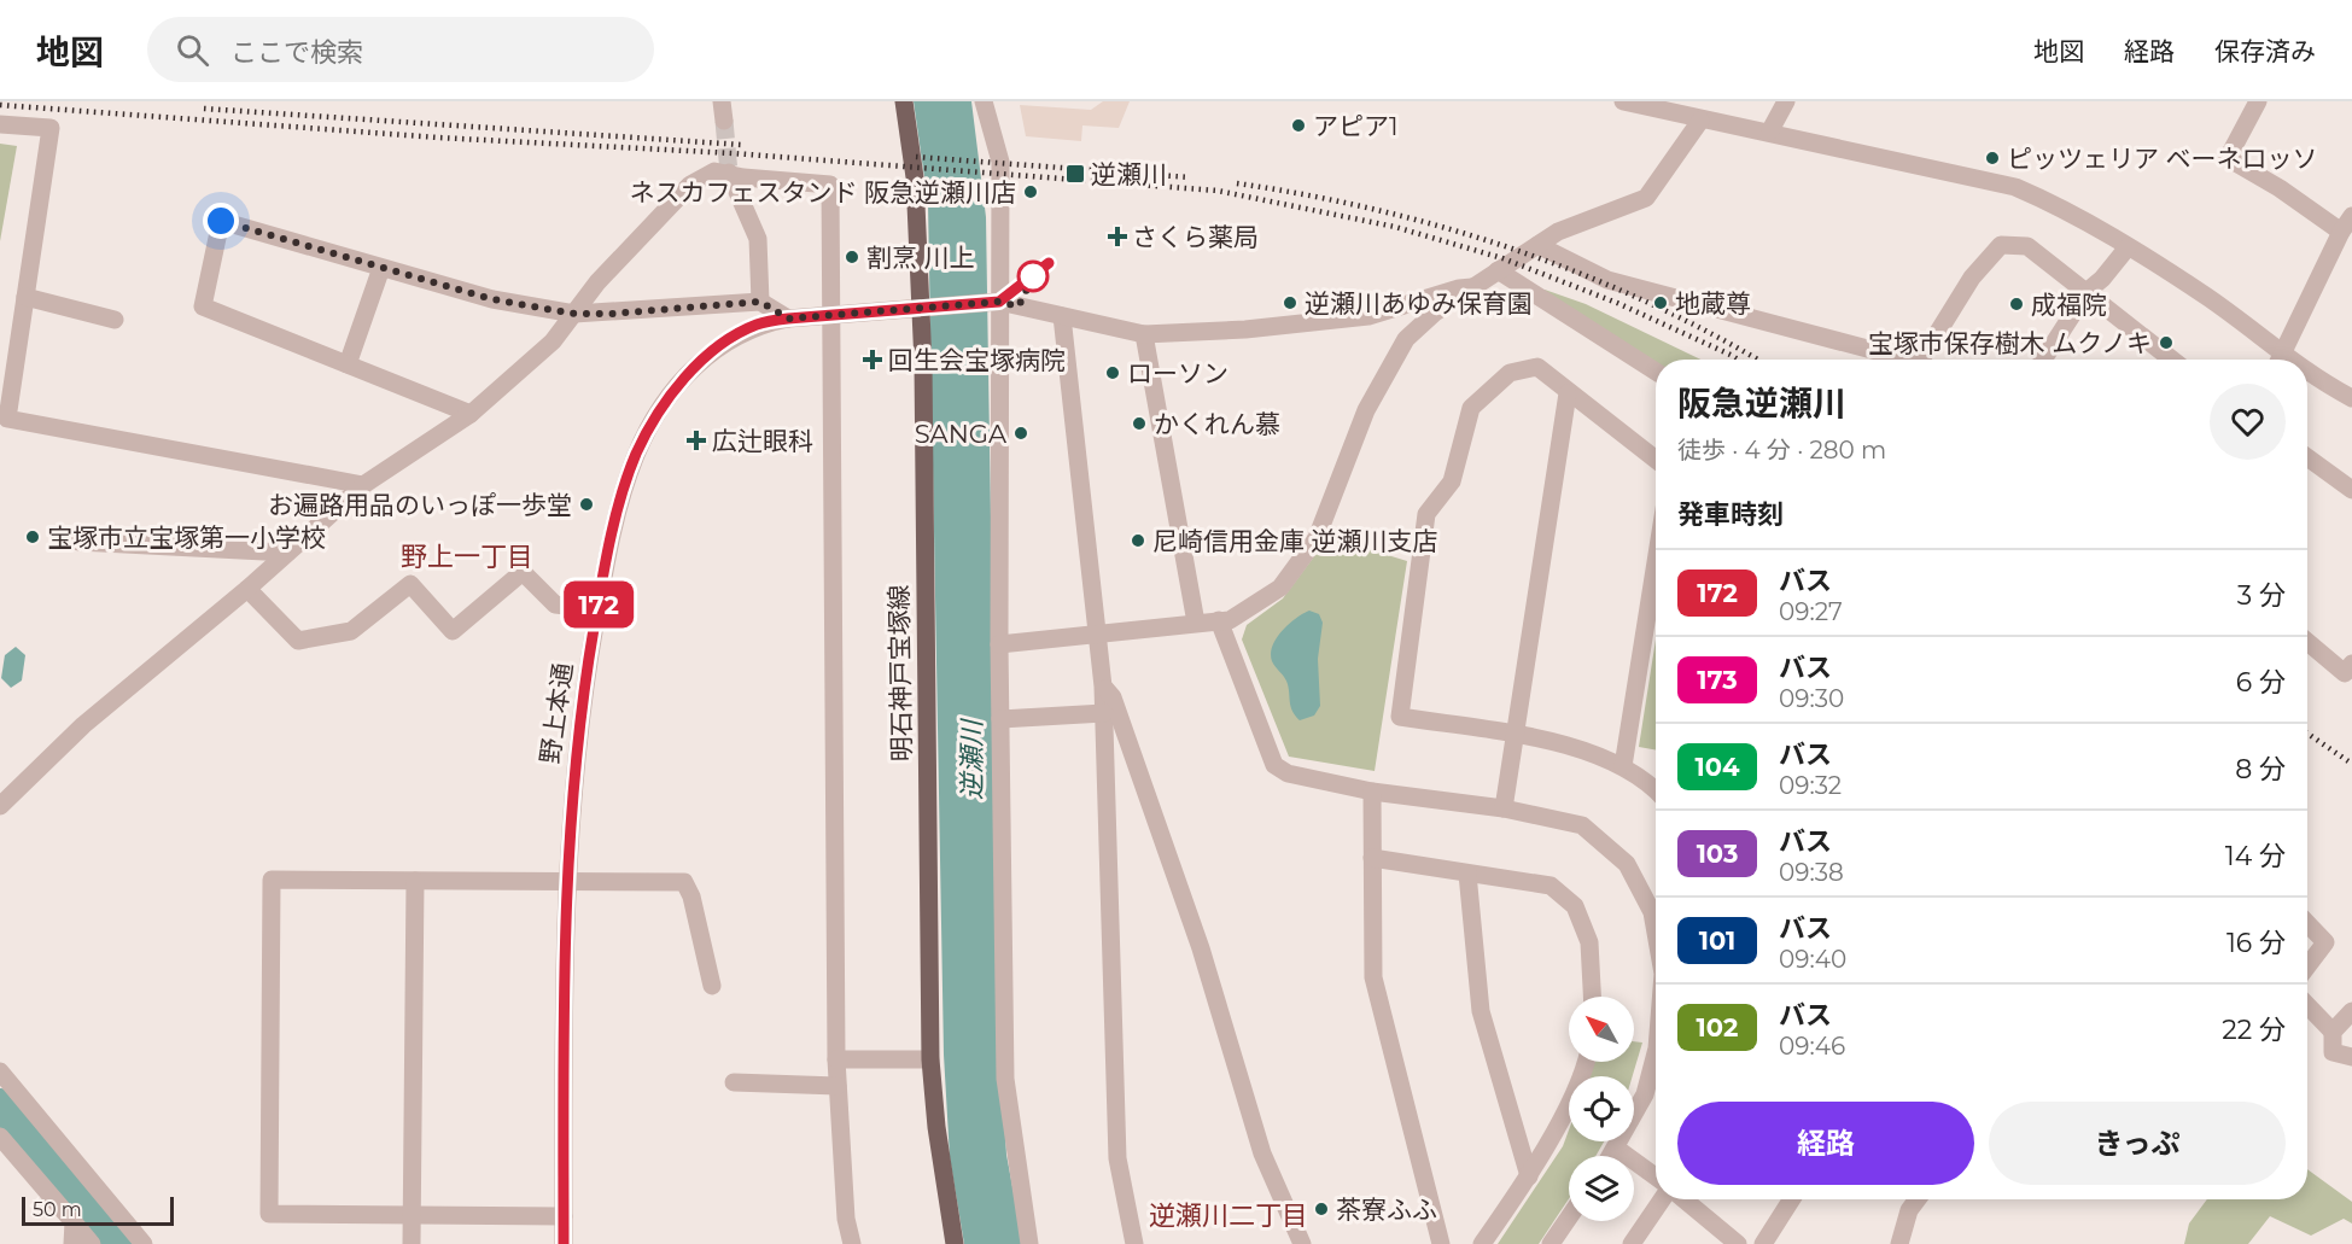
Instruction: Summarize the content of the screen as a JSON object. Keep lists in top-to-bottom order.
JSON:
{
  "streets": {
    "main road": ["明石神戸宝塚線"],
    "street": ["野上本通"]
  },
  "crossings": [
    ["明石神戸宝塚線", "野上本通"]
  ],
  "districts": ["野上一丁目", "逆瀬川二丁目"],
  "water": ["逆瀬川"],
  "places": {
    "other": [
      "アピア1",
      "ピッツェリア ベーネロッソ",
      "ネスカフェスタンド 阪急逆瀬川店",
      "割烹 川上",
      "逆瀬川あゆみ保育園",
      "地蔵尊",
      "成福院",
      "宝塚市保存樹木 ムクノキ",
      "ローソン",
      "かくれん慕",
      "SANGA",
      "お遍路用品のいっぽ一歩堂",
      "宝塚市立宝塚第一小学校",
      "尼崎信用金庫 逆瀬川支店",
      "茶寮ふふ"
    ],
    "transit": ["逆瀬川"],
    "health": ["さくら薬局", "回生会宝塚病院", "広辻眼科"]
  },
  "lines": ["bus line 172"],
  "scale_bar": "50 m",
  "north": "top left",
  "page": {
    "header": "地図",
    "search": "ここで検索",
    "nav": ["地図", "経路", "保存済み"],
    "on_map": "172",
    "heading": [
      ["阪急逆瀬川", "徒歩 · 4 分 · 280 m"],
      "発車時刻"
    ],
    "list": [
      {
        "mark": "172",
        "name": "バス",
        "note": "09:27",
        "value": "3 分"
      },
      {
        "mark": "173",
        "name": "バス",
        "note": "09:30",
        "value": "6 分"
      },
      {
        "mark": "104",
        "name": "バス",
        "note": "09:32",
        "value": "8 分"
      },
      {
        "mark": "103",
        "name": "バス",
        "note": "09:38",
        "value": "14 分"
      },
      {
        "mark": "101",
        "name": "バス",
        "note": "09:40",
        "value": "16 分"
      },
      {
        "mark": "102",
        "name": "バス",
        "note": "09:46",
        "value": "22 分"
      }
    ],
    "buttons": ["経路", "きっぷ"],
    "scale": "50 m"
  }
}
